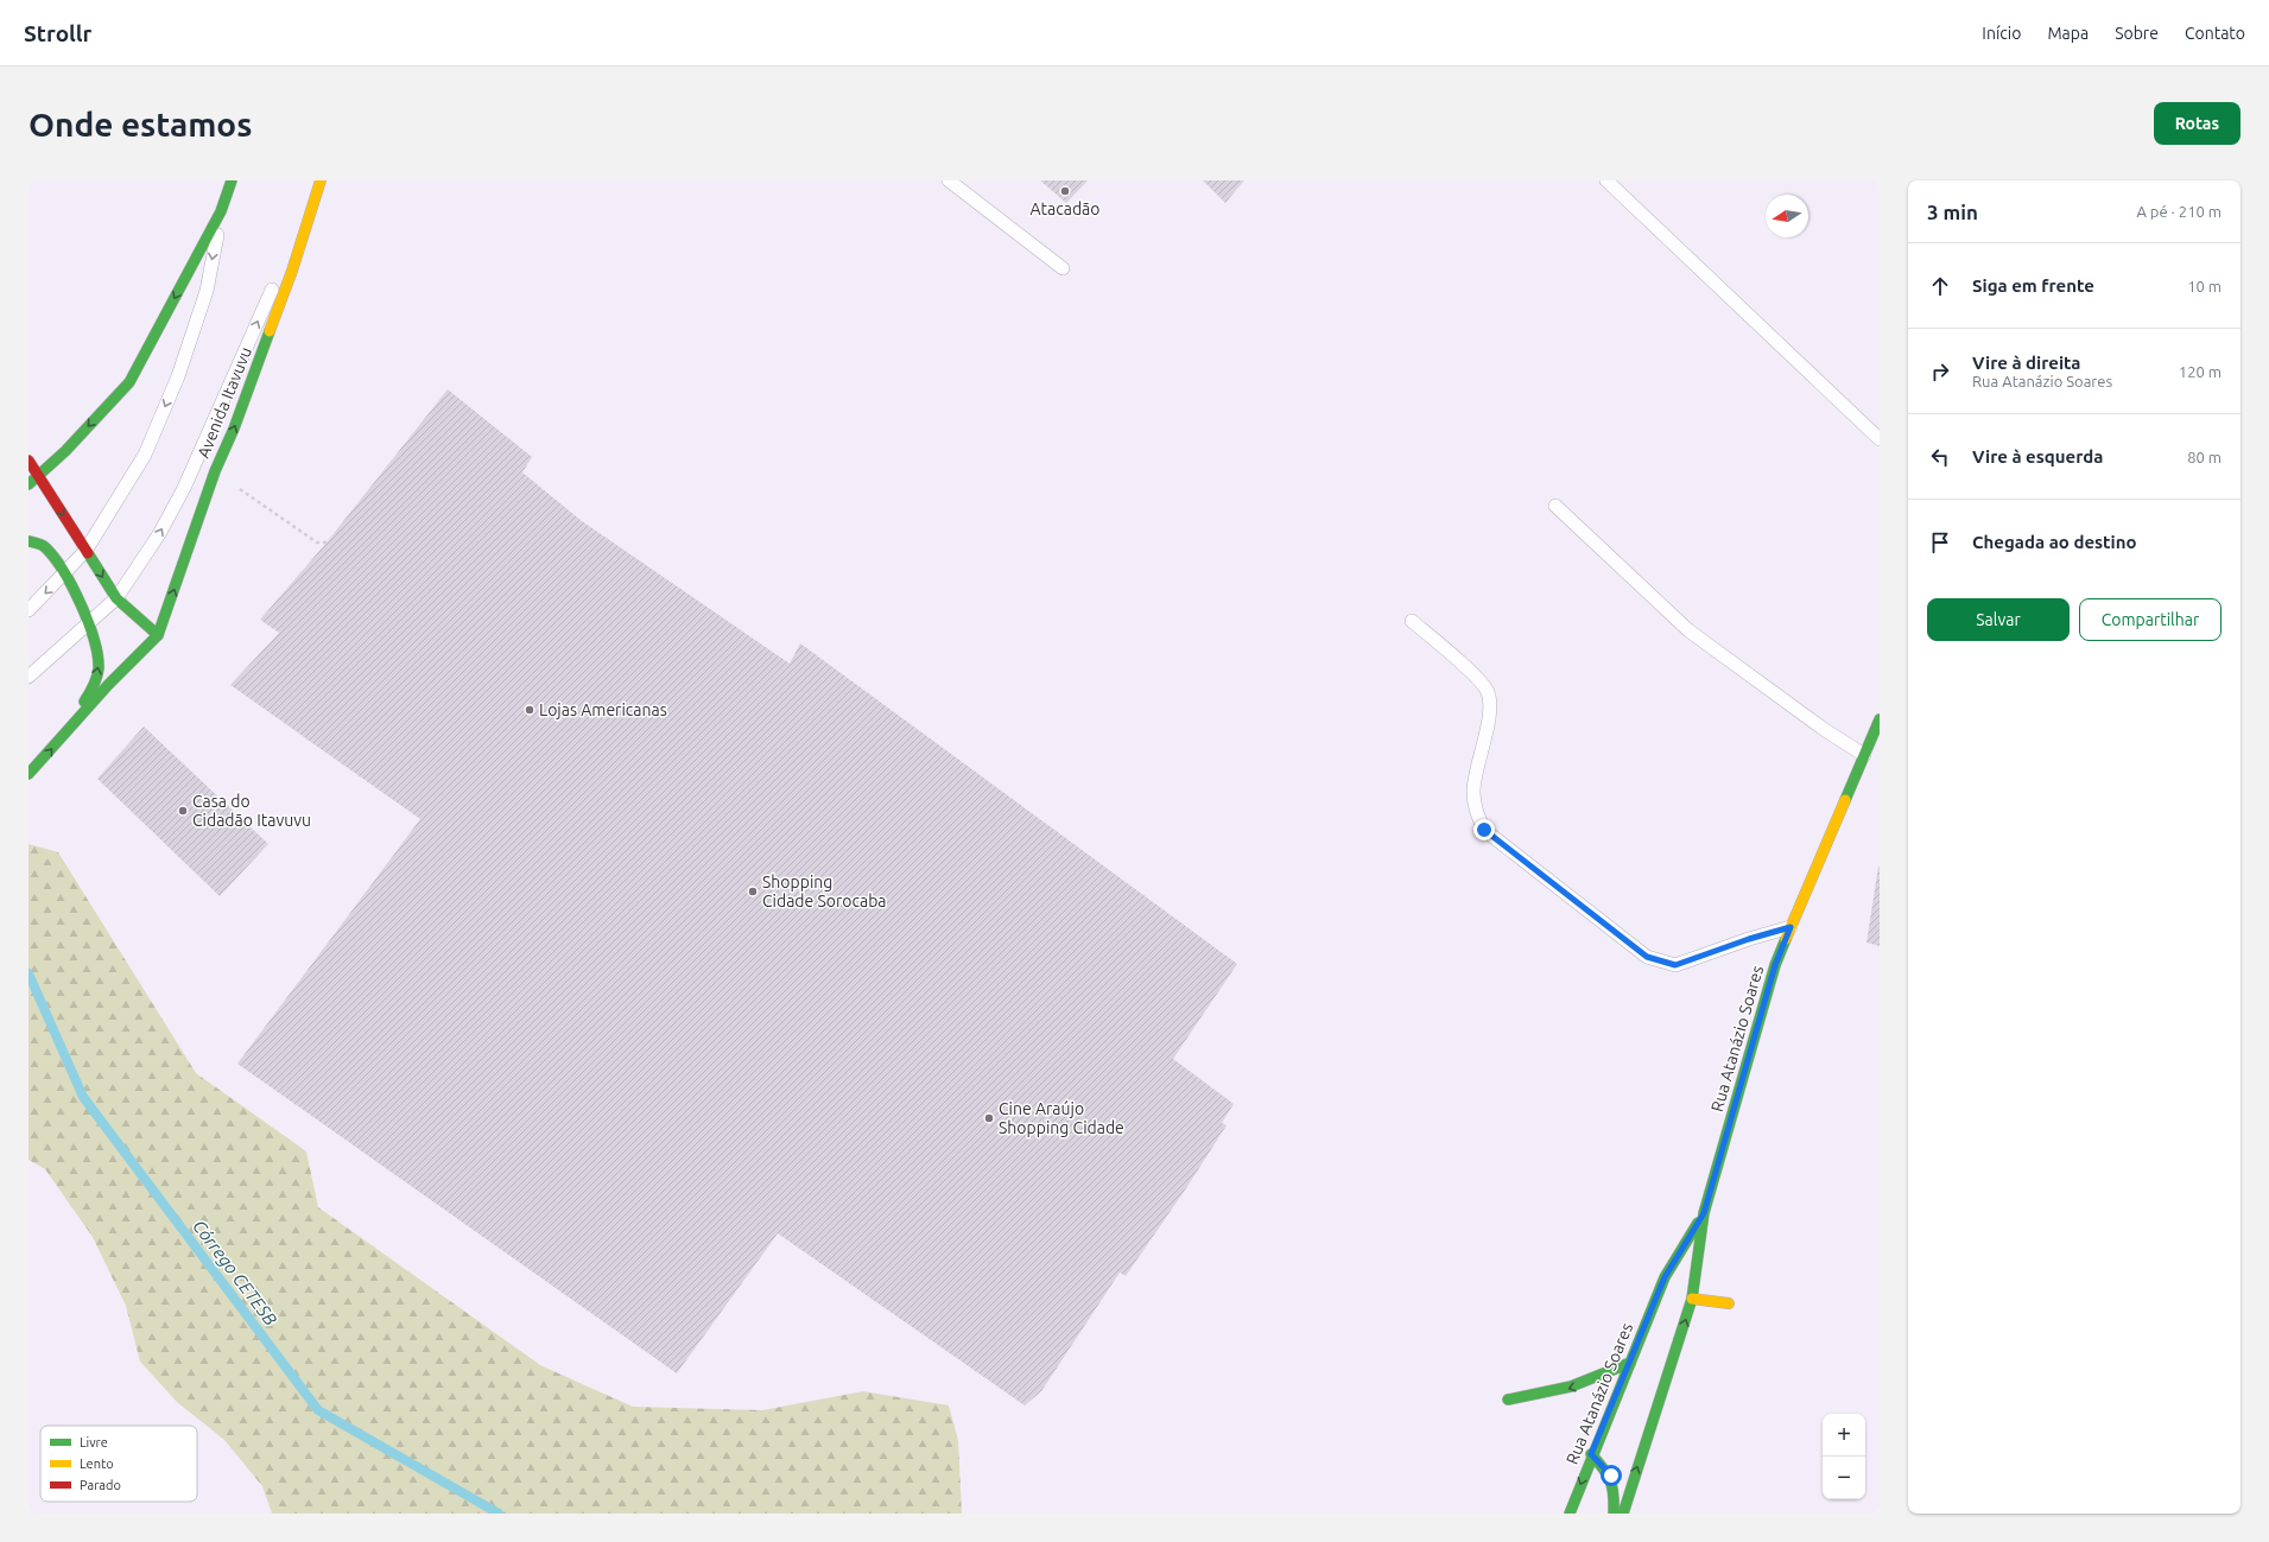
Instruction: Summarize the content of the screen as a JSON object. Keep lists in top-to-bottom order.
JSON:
{
  "streets": {
    "street": ["Avenida Itavuvu", "Rua Atanázio Soares"]
  },
  "one_way": ["Avenida Itavuvu"],
  "water": ["Córrego CETESB"],
  "places": [
    "Atacadão",
    "Lojas Americanas",
    "Casa do Cidadão Itavuvu",
    "Shopping Cidade Sorocaba",
    "Cine Araújo Shopping Cidade"
  ],
  "legend": ["Livre", "Lento", "Parado"],
  "north": "left",
  "page": {
    "header": "Strollr",
    "nav": [
      "Início",
      "Mapa",
      "Sobre",
      "Contato"
    ],
    "buttons": [
      "Rotas",
      ["Salvar", "Compartilhar"]
    ],
    "title": "Onde estamos",
    "heading": ["3 min", "A pé · 210 m"],
    "list": [
      ["Siga em frente", "10 m"],
      ["Vire à direita", "Rua Atanázio Soares", "120 m"],
      ["Vire à esquerda", "80 m"],
      "Chegada ao destino"
    ],
    "map_buttons": ["+", "−"]
  }
}
